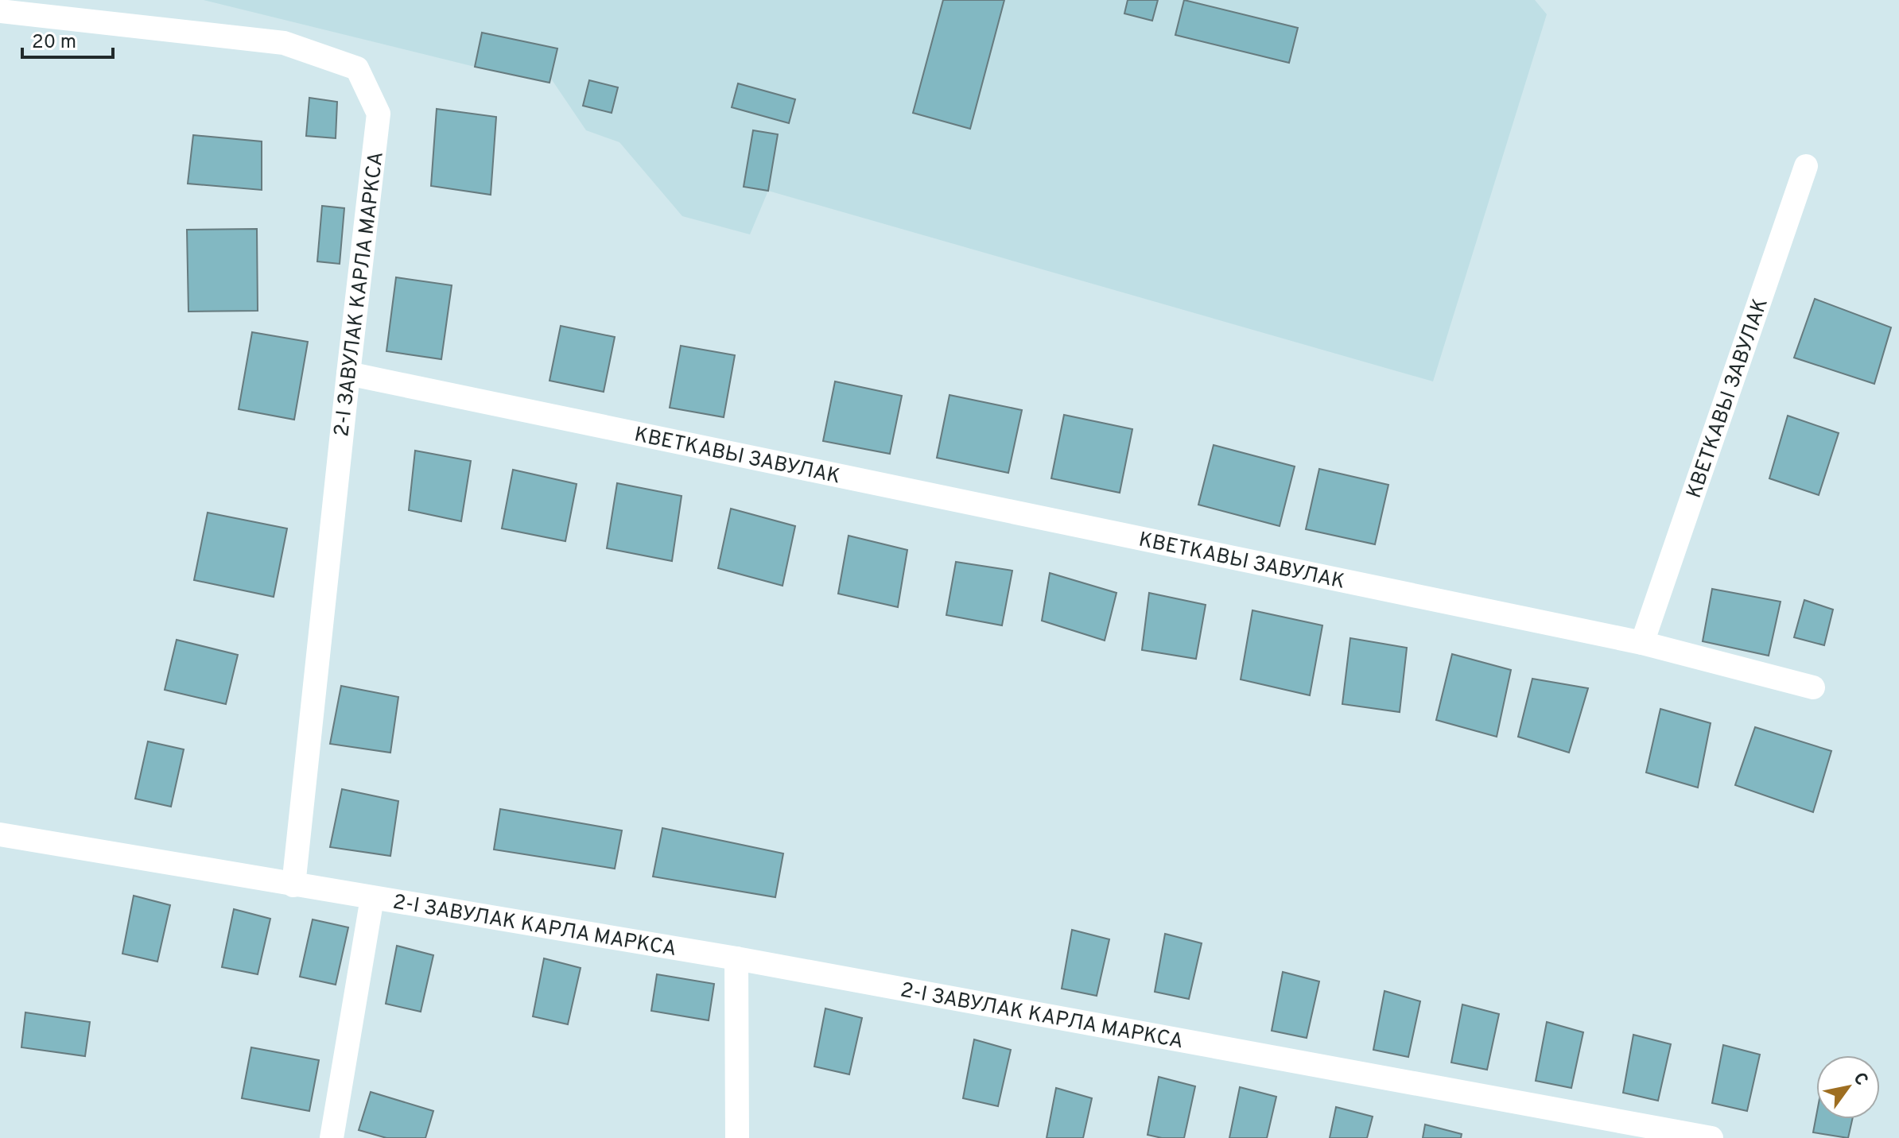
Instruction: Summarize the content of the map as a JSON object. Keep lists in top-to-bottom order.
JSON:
{
  "streets": {
    "street": ["2-І ЗАВУЛАК КАРЛА МАРКСА", "КВЕТКАВЫ ЗАВУЛАК"]
  },
  "crossings": [
    ["2-І ЗАВУЛАК КАРЛА МАРКСА", "КВЕТКАВЫ ЗАВУЛАК"]
  ],
  "scale_bar": "20 m",
  "north": "top right"
}
